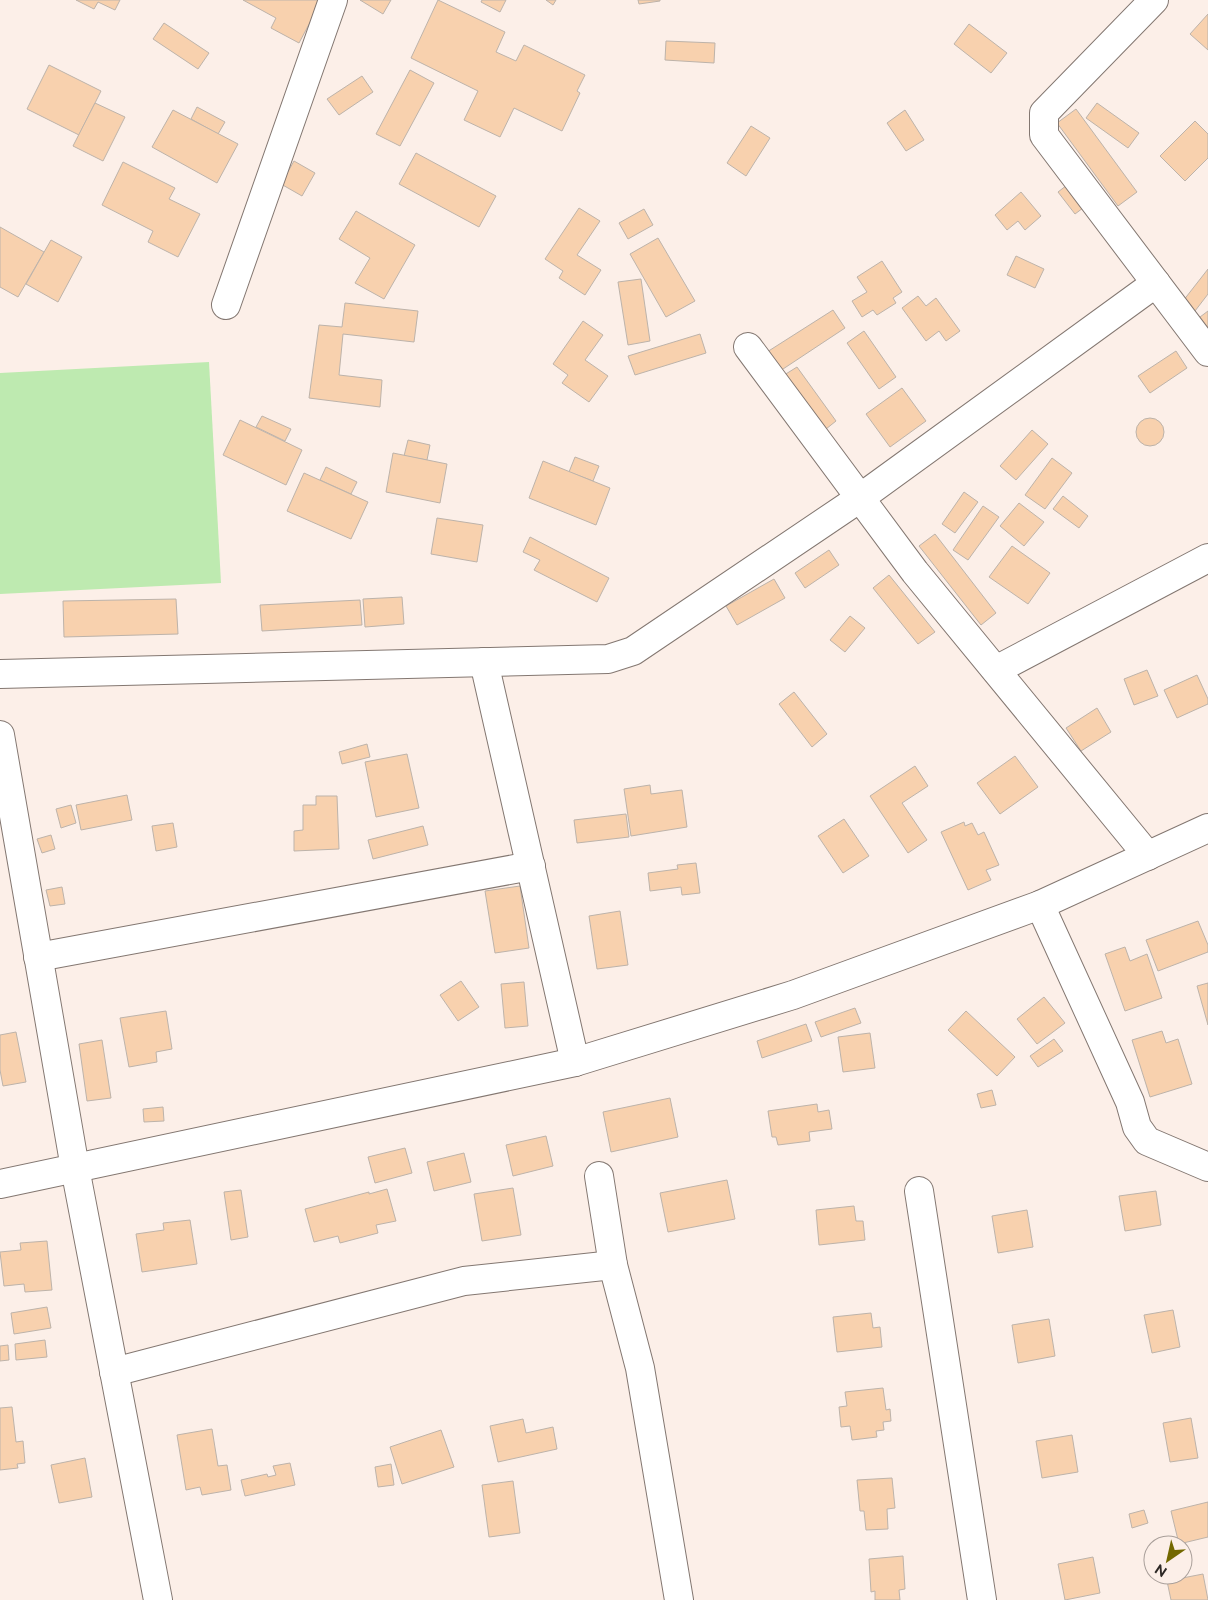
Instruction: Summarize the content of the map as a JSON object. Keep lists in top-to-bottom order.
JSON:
{
  "north": "bottom left"
}
